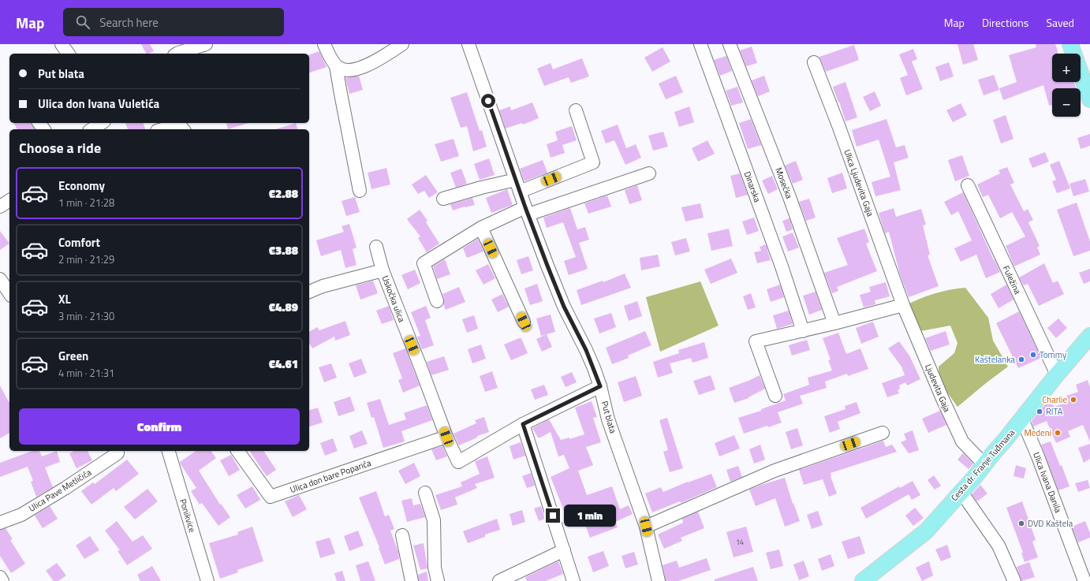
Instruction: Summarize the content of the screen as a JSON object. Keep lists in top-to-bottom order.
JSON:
{
  "streets": {
    "main road": ["Cesta dr. Franje Tuđmana"],
    "street": [
      "Mosećka",
      "Ulica Ljudevita Gaja",
      "Dinarska",
      "Fuležina",
      "Uskočka ulica",
      "Ljudevita Gaja",
      "Put blata",
      "Ulica don bare Poparića",
      "Ulica Ivana Danila",
      "Ulica Pave Metličića",
      "Ponikvice"
    ]
  },
  "crossings": [
    ["Ulica Ljudevita Gaja", "Ljudevita Gaja"],
    ["Fuležina", "Cesta dr. Franje Tuđmana"],
    ["Uskočka ulica", "Ulica don bare Poparića"],
    ["Ljudevita Gaja", "Cesta dr. Franje Tuđmana"],
    ["Cesta dr. Franje Tuđmana", "Ulica Ivana Danila"]
  ],
  "places": [
    "Tommy",
    "Kaštelanka",
    "Charlie",
    "RITA",
    "Medeni",
    "DVD Kaštela"
  ],
  "house_numbers": ["14"],
  "page": {
    "header": "Map",
    "search": "Search here",
    "nav": ["Map", "Directions", "Saved"],
    "map_buttons": ["+", "−"],
    "banner": ["Put blata", "Ulica don Ivana Vuletića"],
    "heading": "Choose a ride",
    "list": [
      {
        "name": "Economy",
        "note": "1 min · 21:28",
        "value": "€2.88"
      },
      {
        "name": "Comfort",
        "note": "2 min · 21:29",
        "value": "€3.88"
      },
      {
        "name": "XL",
        "note": "3 min · 21:30",
        "value": "€4.89"
      },
      {
        "name": "Green",
        "note": "4 min · 21:31",
        "value": "€4.61"
      }
    ],
    "buttons": "Confirm",
    "bubble": "1 min"
  }
}
